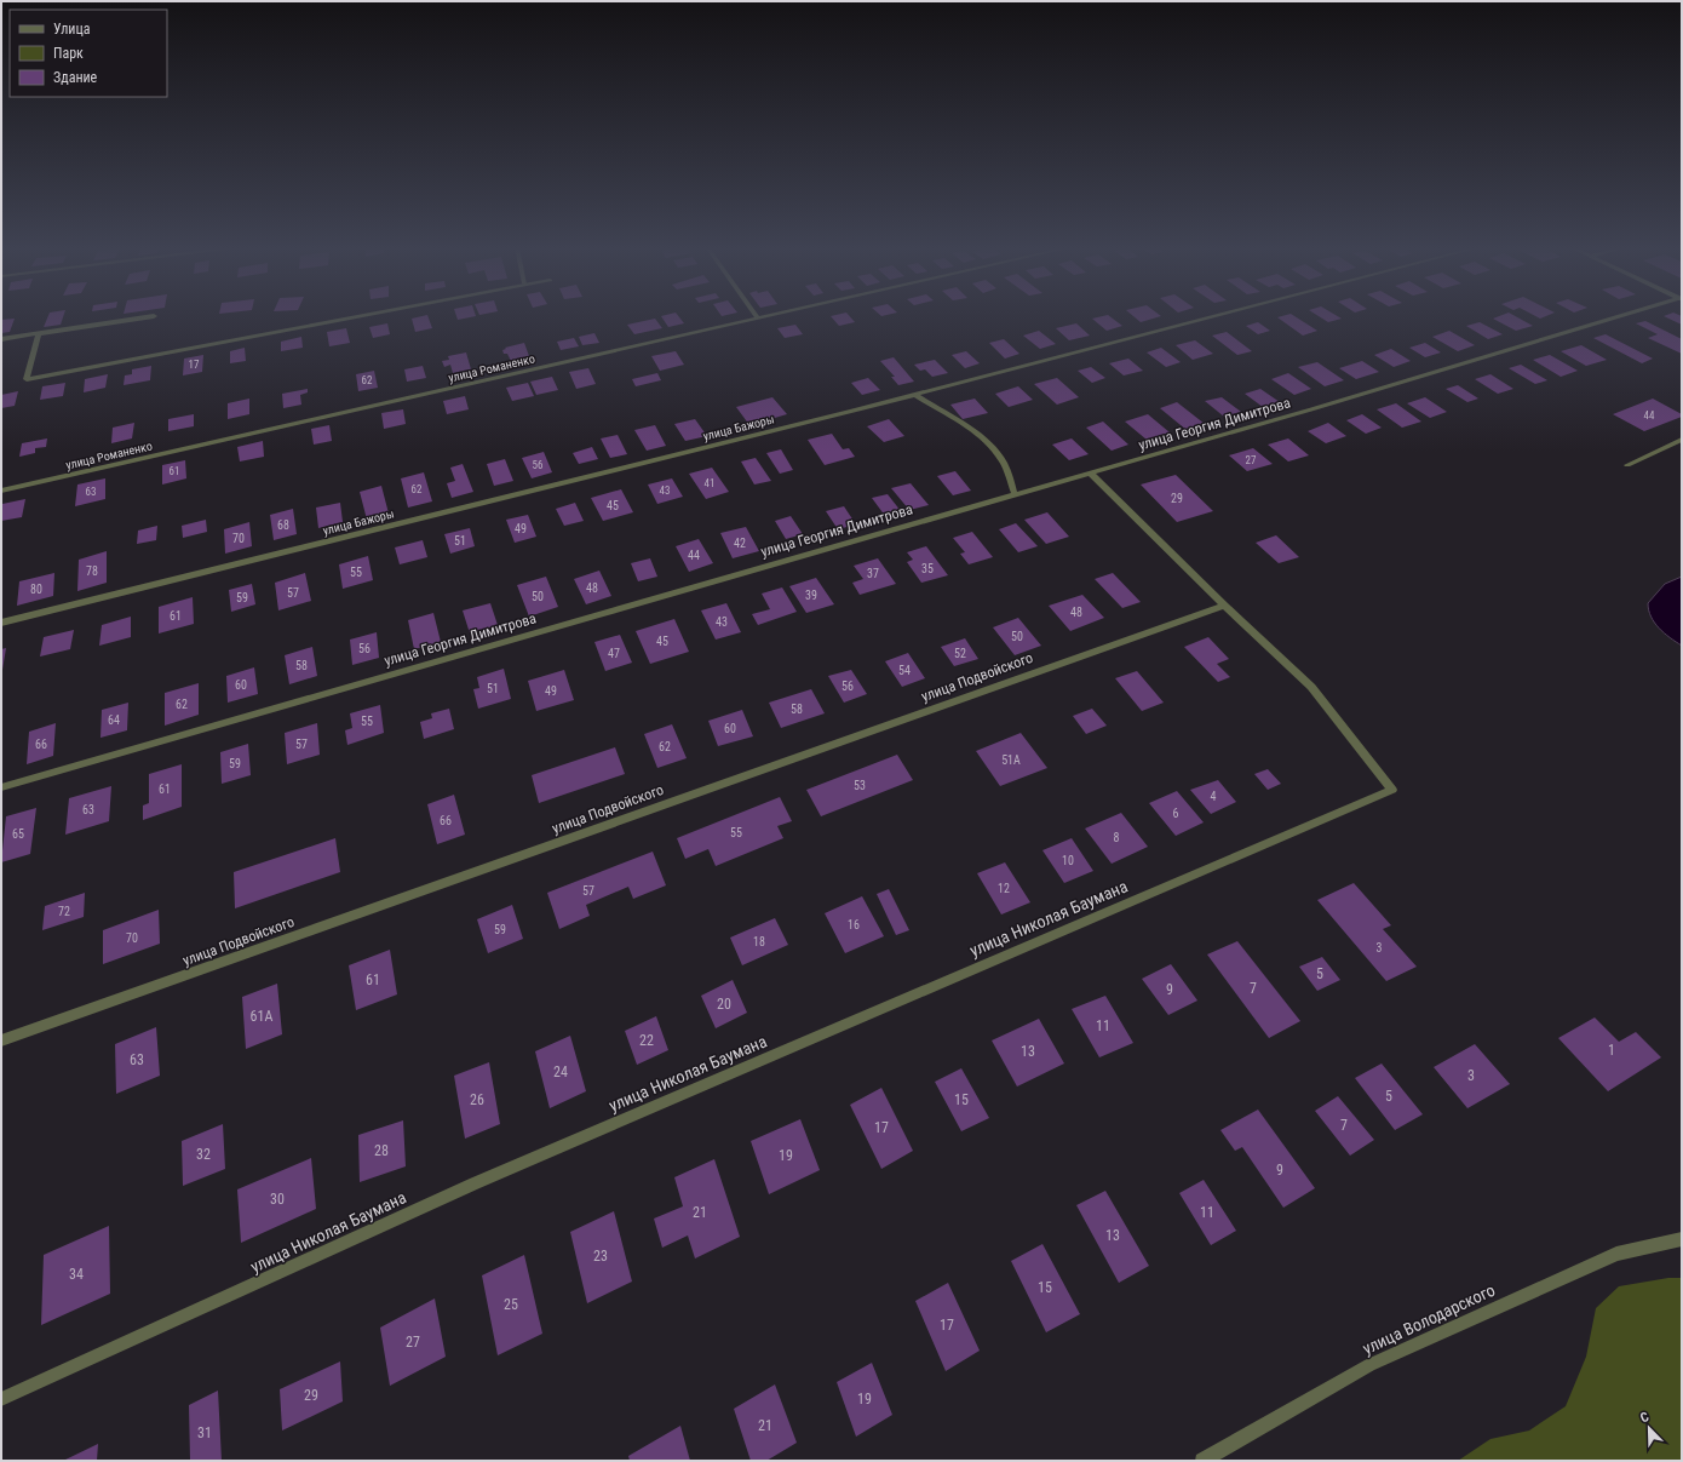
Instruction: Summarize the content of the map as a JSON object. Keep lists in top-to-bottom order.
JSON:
{
  "streets": {
    "street": [
      "улица Романенко",
      "улица Георгия Димитрова",
      "улица Бажоры",
      "улица Подвойского",
      "улица Николая Баумана",
      "улица Володарского"
    ]
  },
  "crossings": [
    ["улица Подвойского", "улица Николая Баумана"]
  ],
  "house_numbers": [
    "17",
    "62",
    "44",
    "27",
    "56",
    "61",
    "41",
    "62",
    "43",
    "63",
    "29",
    "45",
    "68",
    "49",
    "70",
    "51",
    "42",
    "44",
    "35",
    "78",
    "55",
    "37",
    "48",
    "80",
    "57",
    "39",
    "50",
    "59",
    "48",
    "61",
    "43",
    "50",
    "45",
    "56",
    "47",
    "52",
    "58",
    "54",
    "60",
    "56",
    "51",
    "49",
    "62",
    "58",
    "64",
    "55",
    "60",
    "66",
    "57",
    "62",
    "51А",
    "59",
    "53",
    "61",
    "4",
    "63",
    "6",
    "66",
    "55",
    "65",
    "8",
    "10",
    "12",
    "57",
    "72",
    "16",
    "59",
    "70",
    "18",
    "3",
    "5",
    "61",
    "7",
    "9",
    "20",
    "61А",
    "11",
    "22",
    "1",
    "13",
    "63",
    "24",
    "3",
    "5",
    "26",
    "15",
    "7",
    "17",
    "28",
    "32",
    "19",
    "9",
    "30",
    "21",
    "11",
    "13",
    "23",
    "34",
    "15",
    "25",
    "17",
    "27",
    "29",
    "19",
    "21",
    "31"
  ],
  "legend": ["Улица", "Парк", "Здание"],
  "north": "top left"
}
